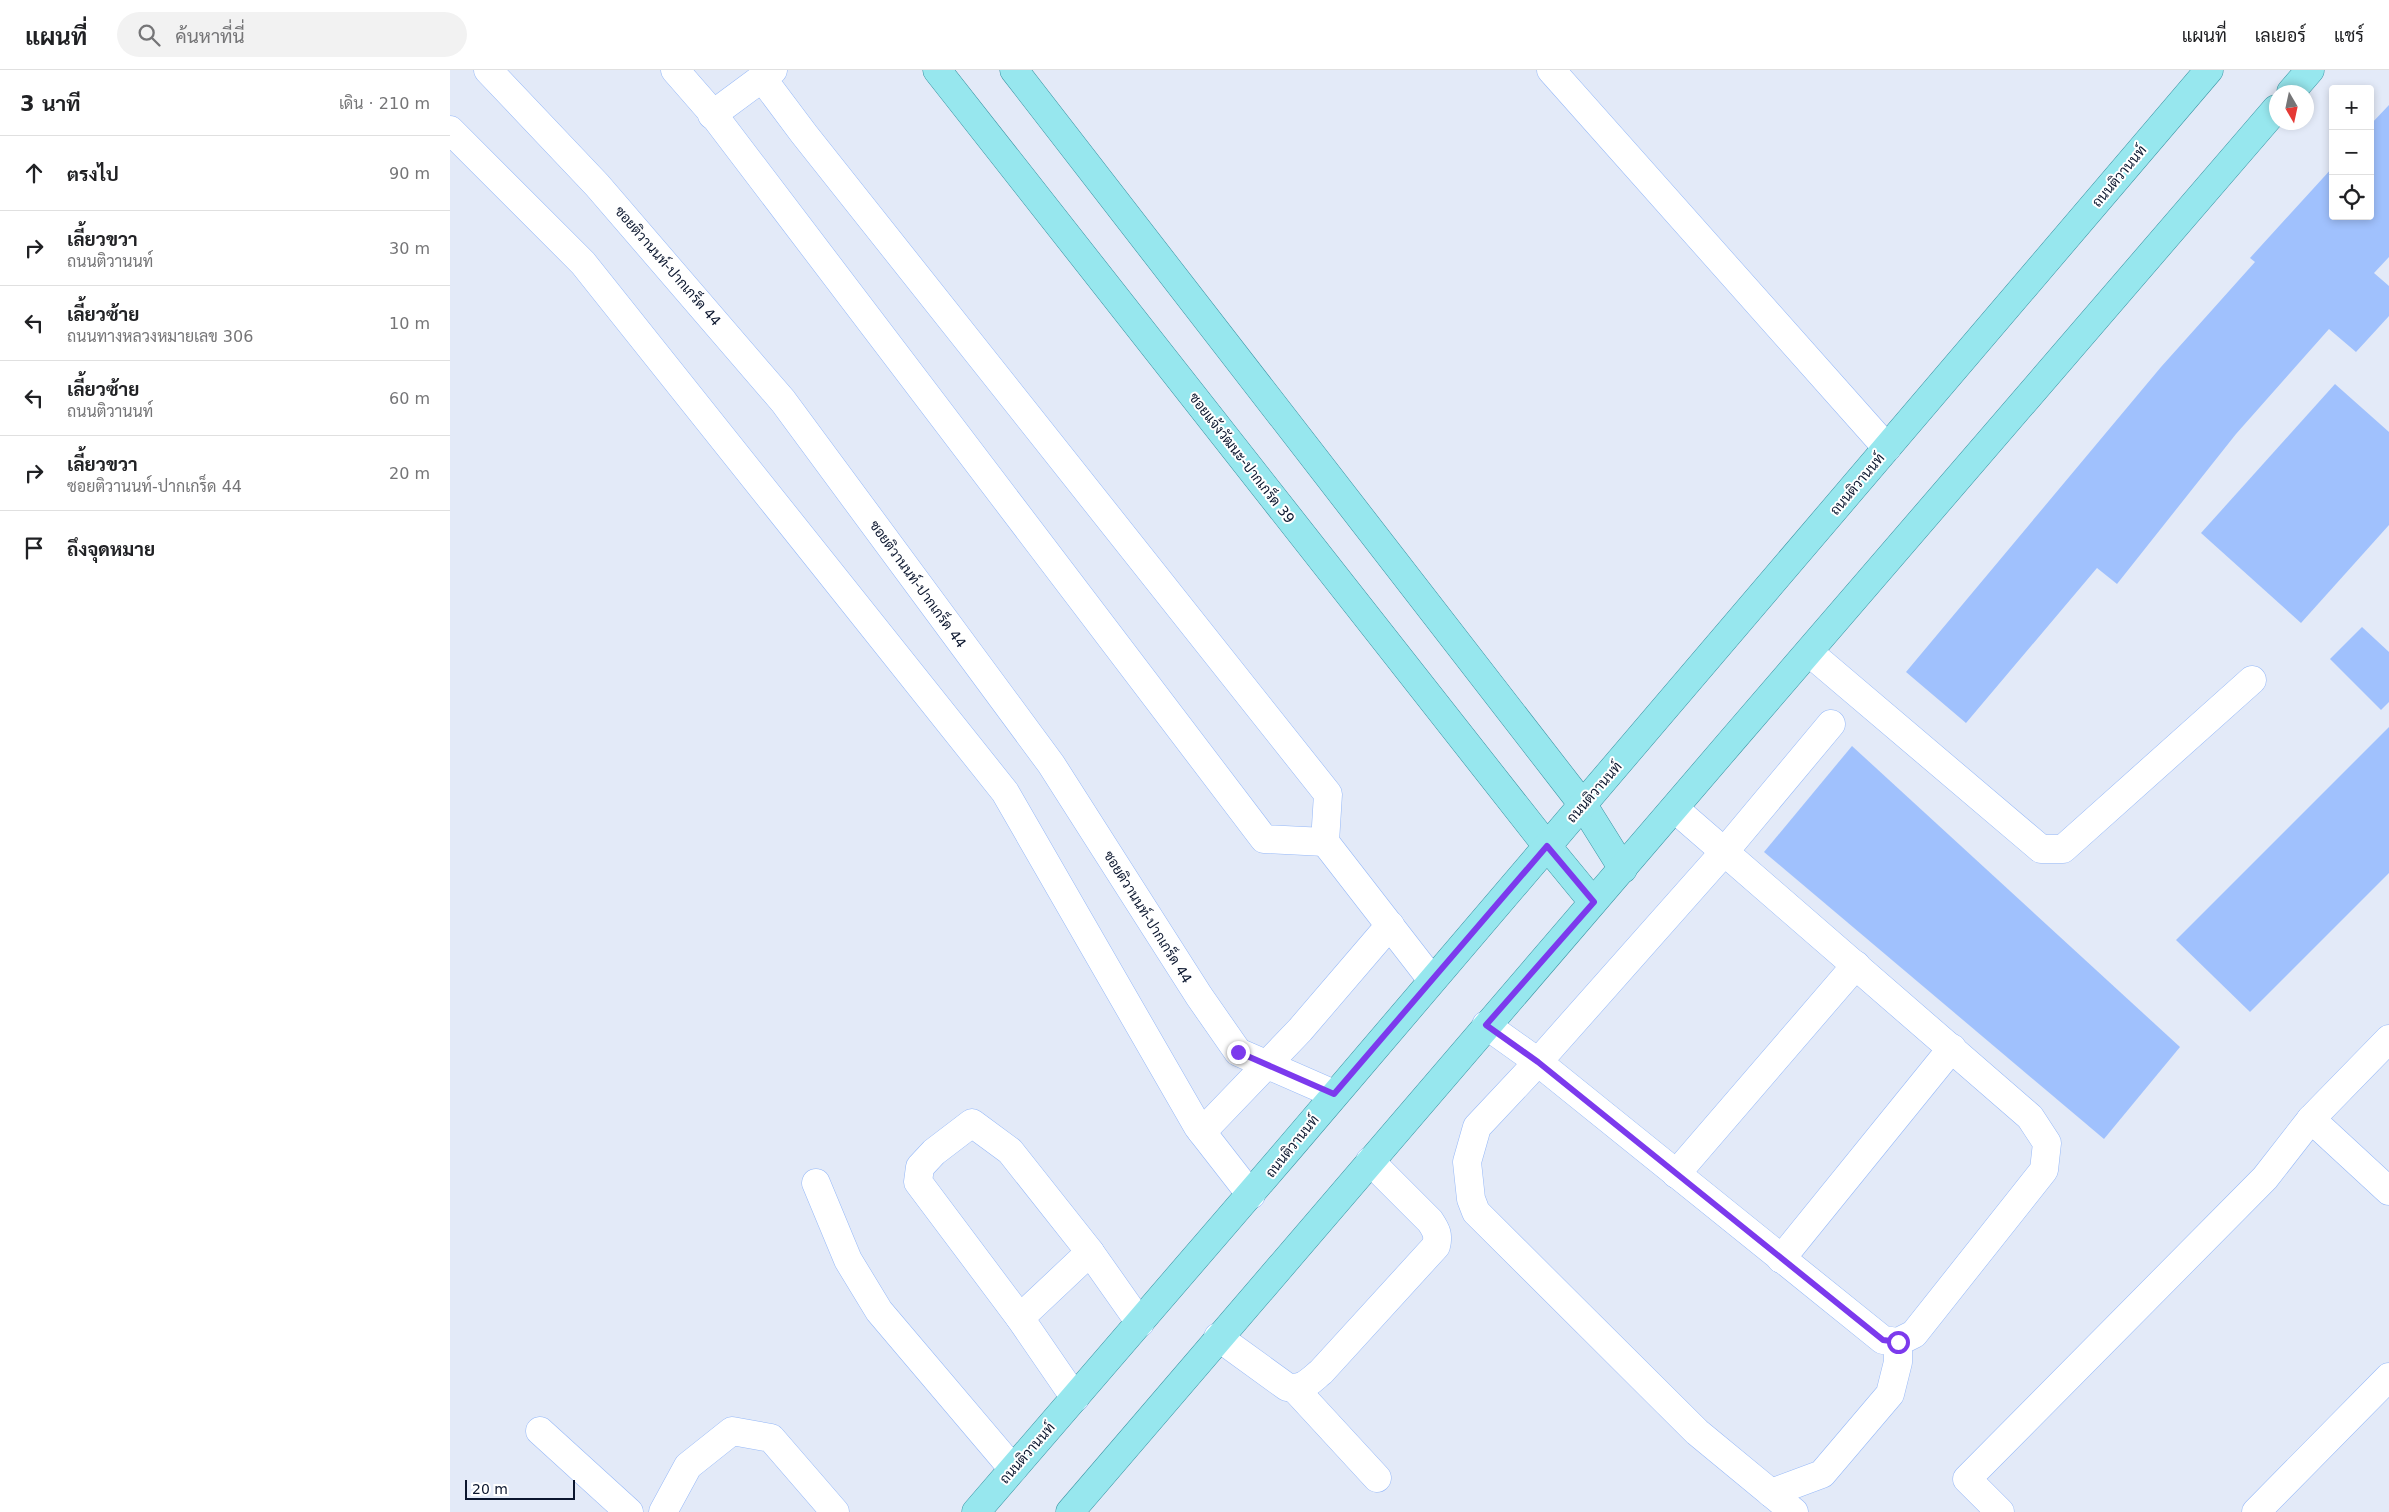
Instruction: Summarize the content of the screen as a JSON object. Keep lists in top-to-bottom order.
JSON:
{
  "streets": {
    "main road": ["ถนนติวานนท์", "ซอยแจ้งวัฒนะ-ปากเกร็ด 39"],
    "street": ["ซอยติวานนท์-ปากเกร็ด 44"]
  },
  "crossings": [
    ["ถนนติวานนท์", "ซอยติวานนท์-ปากเกร็ด 44"],
    ["ถนนติวานนท์", "ซอยแจ้งวัฒนะ-ปากเกร็ด 39"]
  ],
  "scale_bar": "20 m",
  "north": "bottom",
  "page": {
    "header": "แผนที่",
    "search": "ค้นหาที่นี่",
    "nav": ["แผนที่", "เลเยอร์", "แชร์"],
    "heading": ["3 นาที", "เดิน · 210 m"],
    "map_buttons": ["+", "−"],
    "list": [
      ["ตรงไป", "90 m"],
      ["เลี้ยวขวา", "ถนนติวานนท์", "30 m"],
      ["เลี้ยวซ้าย", "ถนนทางหลวงหมายเลข 306", "10 m"],
      ["เลี้ยวซ้าย", "ถนนติวานนท์", "60 m"],
      ["เลี้ยวขวา", "ซอยติวานนท์-ปากเกร็ด 44", "20 m"],
      "ถึงจุดหมาย"
    ],
    "scale": "20 m"
  }
}
